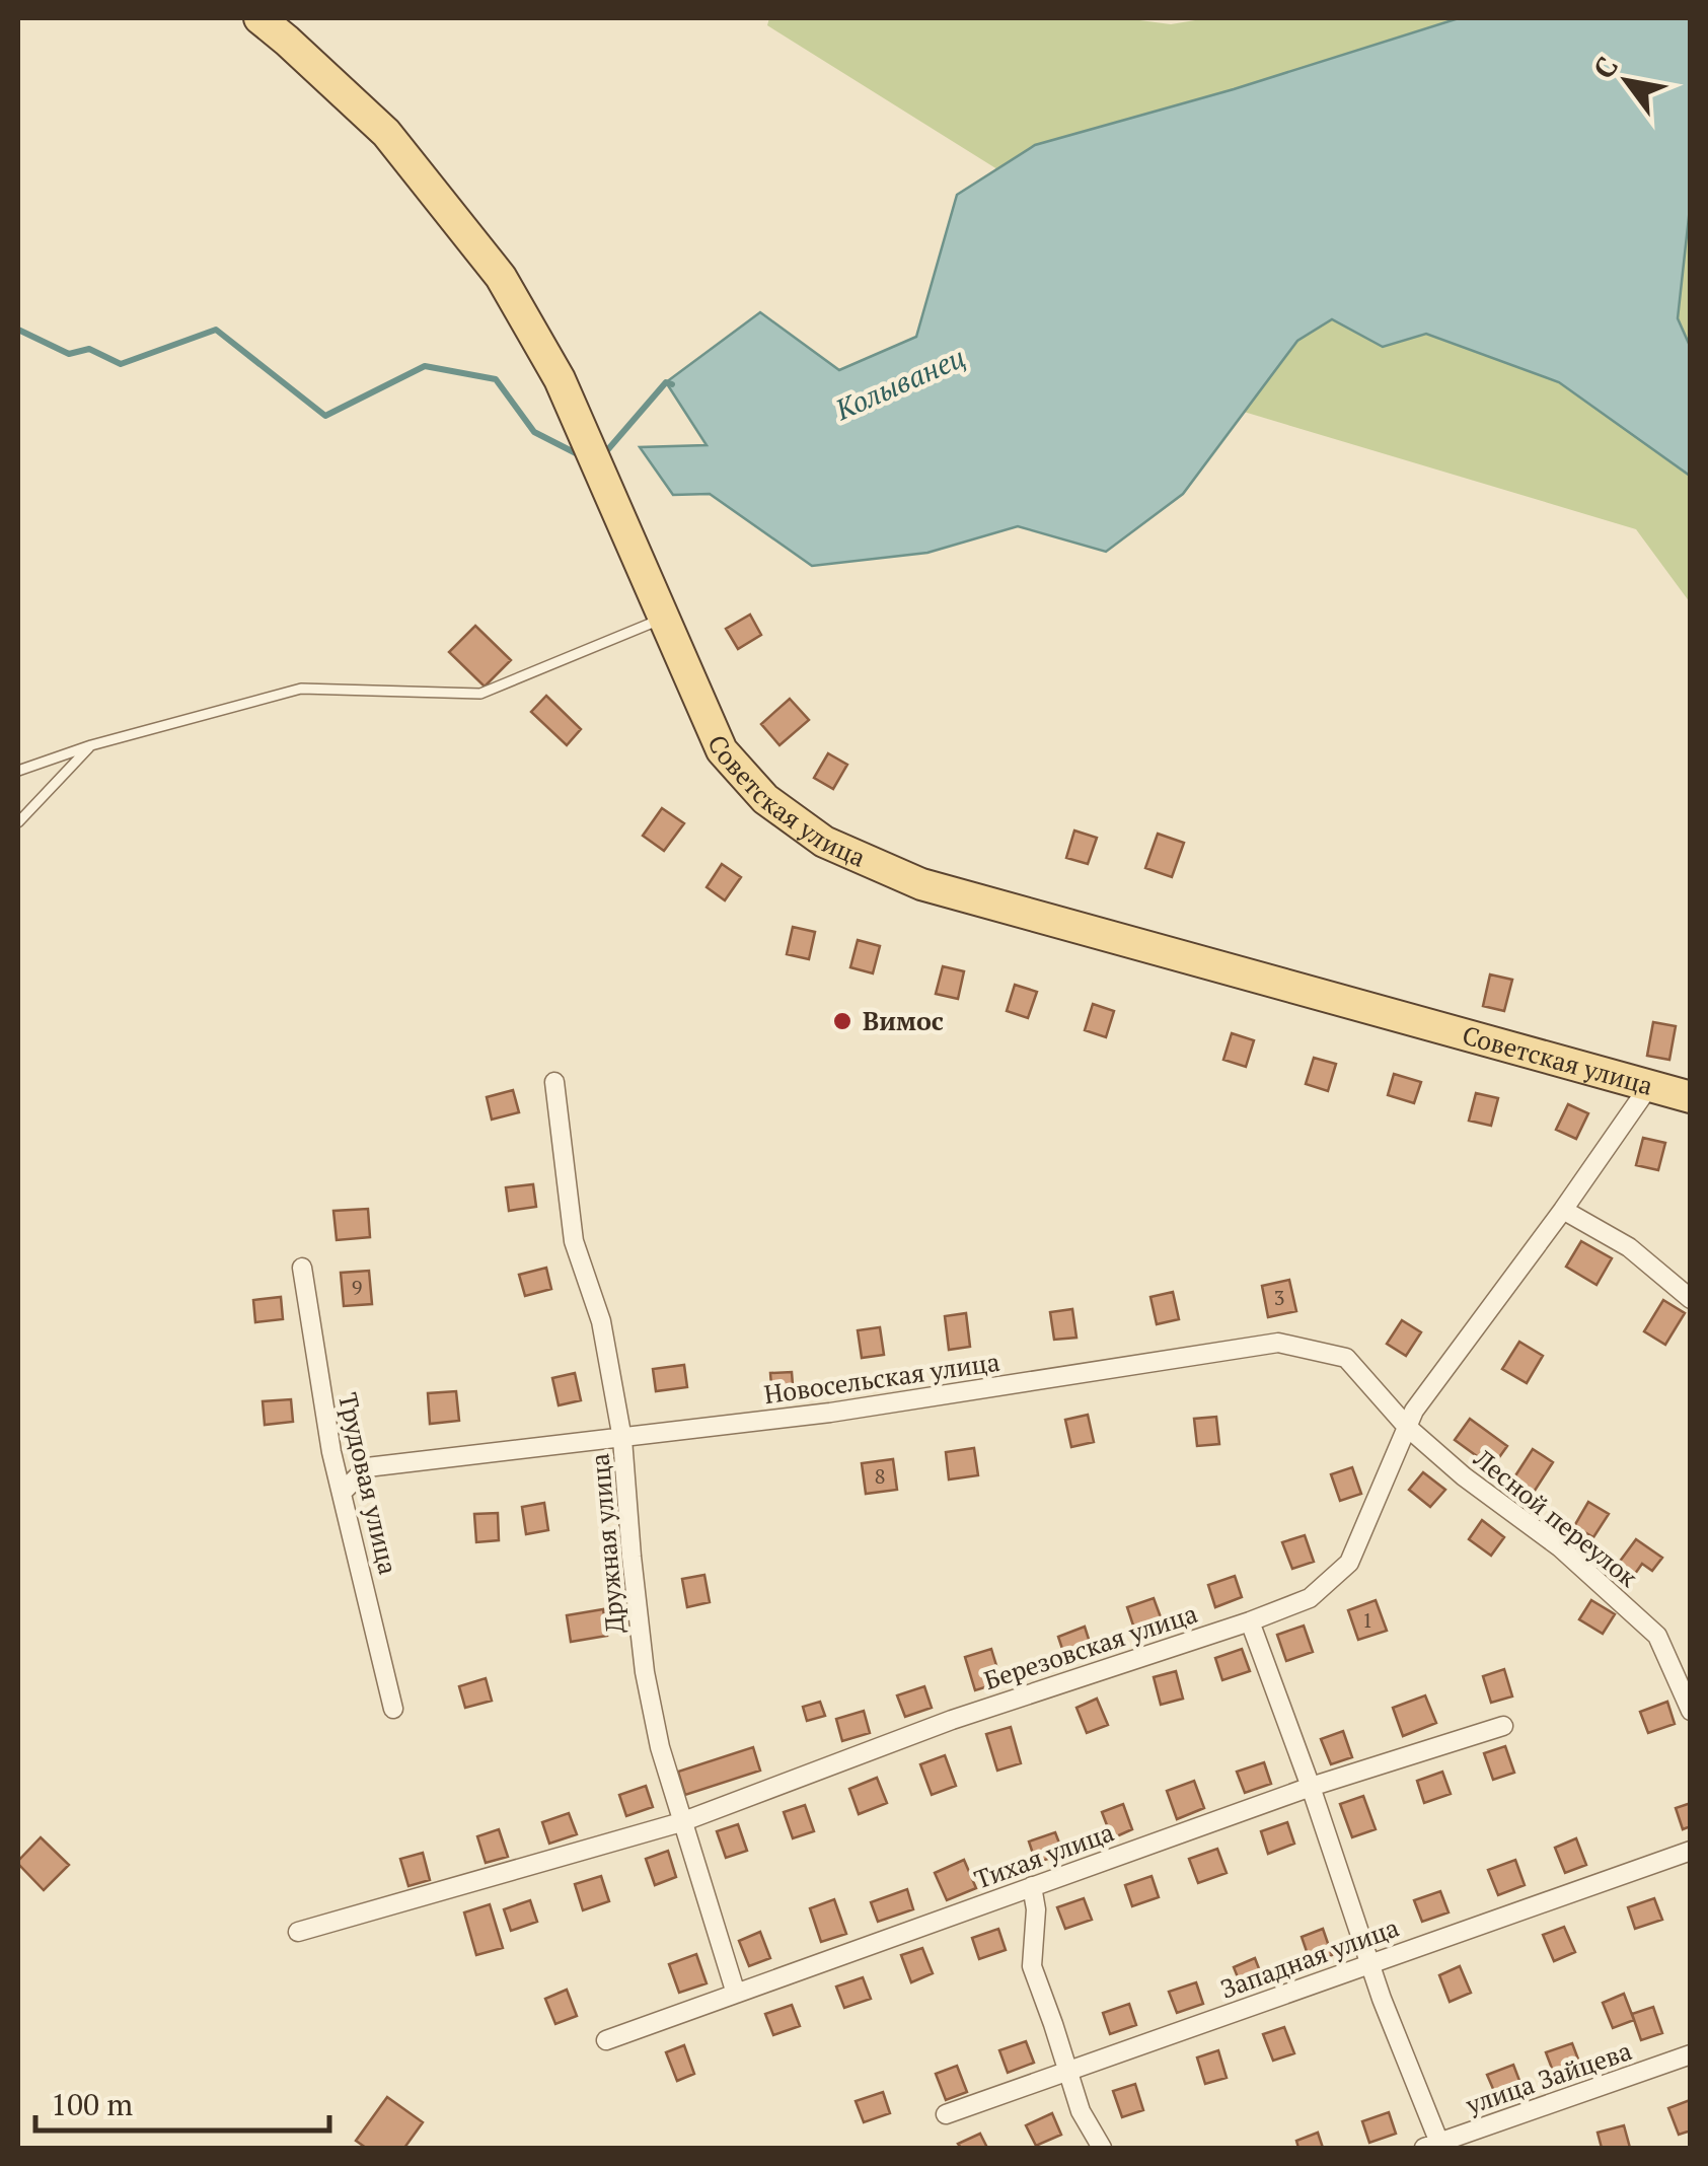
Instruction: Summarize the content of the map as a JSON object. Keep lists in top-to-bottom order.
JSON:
{
  "streets": {
    "main road": ["Советская улица"],
    "street": [
      "Новосельская улица",
      "Трудовая улица",
      "Лесной переулок",
      "Дружная улица",
      "Березовская улица",
      "Тихая улица",
      "Западная улица",
      "улица Зайцева"
    ]
  },
  "crossings": [
    ["Советская улица", "Березовская улица"],
    ["Новосельская улица", "Трудовая улица"],
    ["Новосельская улица", "Лесной переулок"],
    ["Новосельская улица", "Дружная улица"],
    ["Новосельская улица", "Березовская улица"],
    ["Лесной переулок", "Березовская улица"],
    ["Дружная улица", "Березовская улица"],
    ["Дружная улица", "Тихая улица"]
  ],
  "water": ["Колыванец"],
  "places": ["Вимос"],
  "house_numbers": [
    "9",
    "3",
    "8",
    "1"
  ],
  "scale_bar": "100 m",
  "north": "top left"
}
